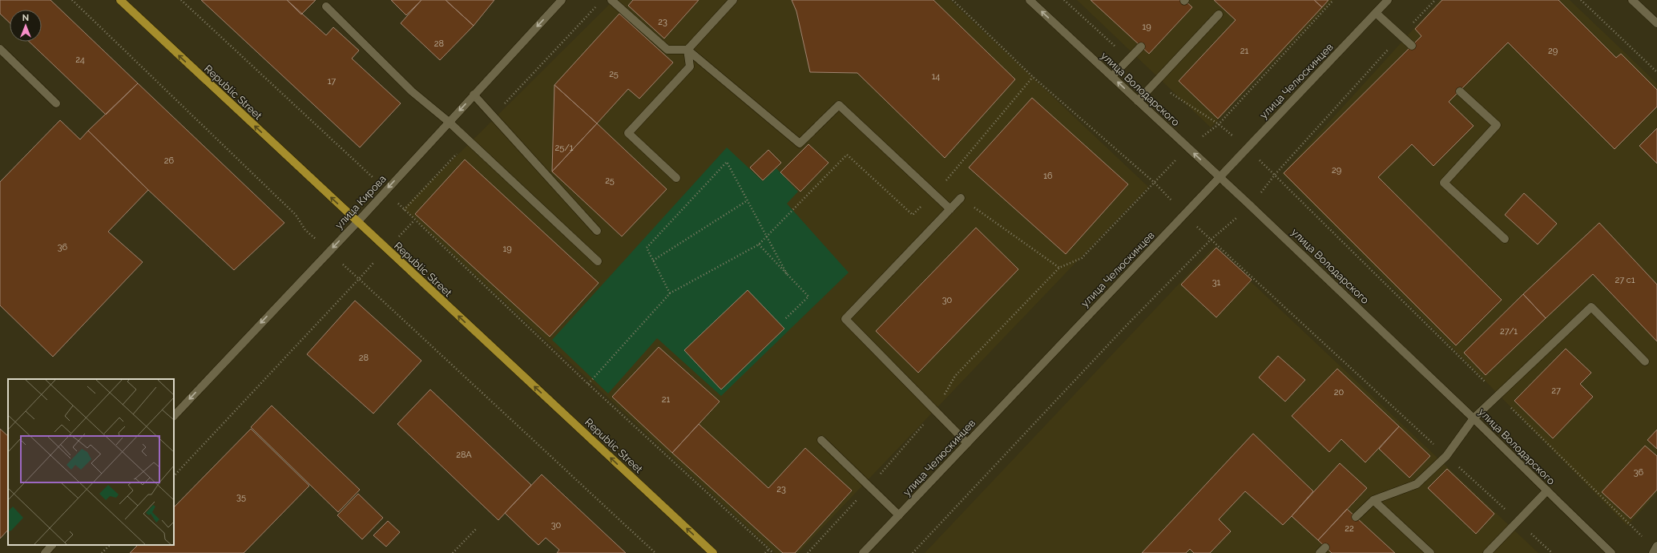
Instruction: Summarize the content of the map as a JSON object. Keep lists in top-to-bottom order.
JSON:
{
  "streets": {
    "main road": ["Republic Street"],
    "street": ["улица Челюскинцев", "улица Володарского", "улица Кирова"]
  },
  "crossings": [
    ["улица Челюскинцев", "улица Володарского"],
    ["Republic Street", "улица Кирова"]
  ],
  "one_way": ["Republic Street", "улица Кирова"],
  "house_numbers": [
    "23",
    "19",
    "28",
    "21",
    "29",
    "24",
    "25",
    "14",
    "17",
    "25/1",
    "26",
    "29",
    "16",
    "25",
    "36",
    "19",
    "27 с1",
    "31",
    "30",
    "27/1",
    "28",
    "27",
    "20",
    "21",
    "28А",
    "36",
    "23",
    "35",
    "30",
    "22"
  ],
  "north": "top"
}
